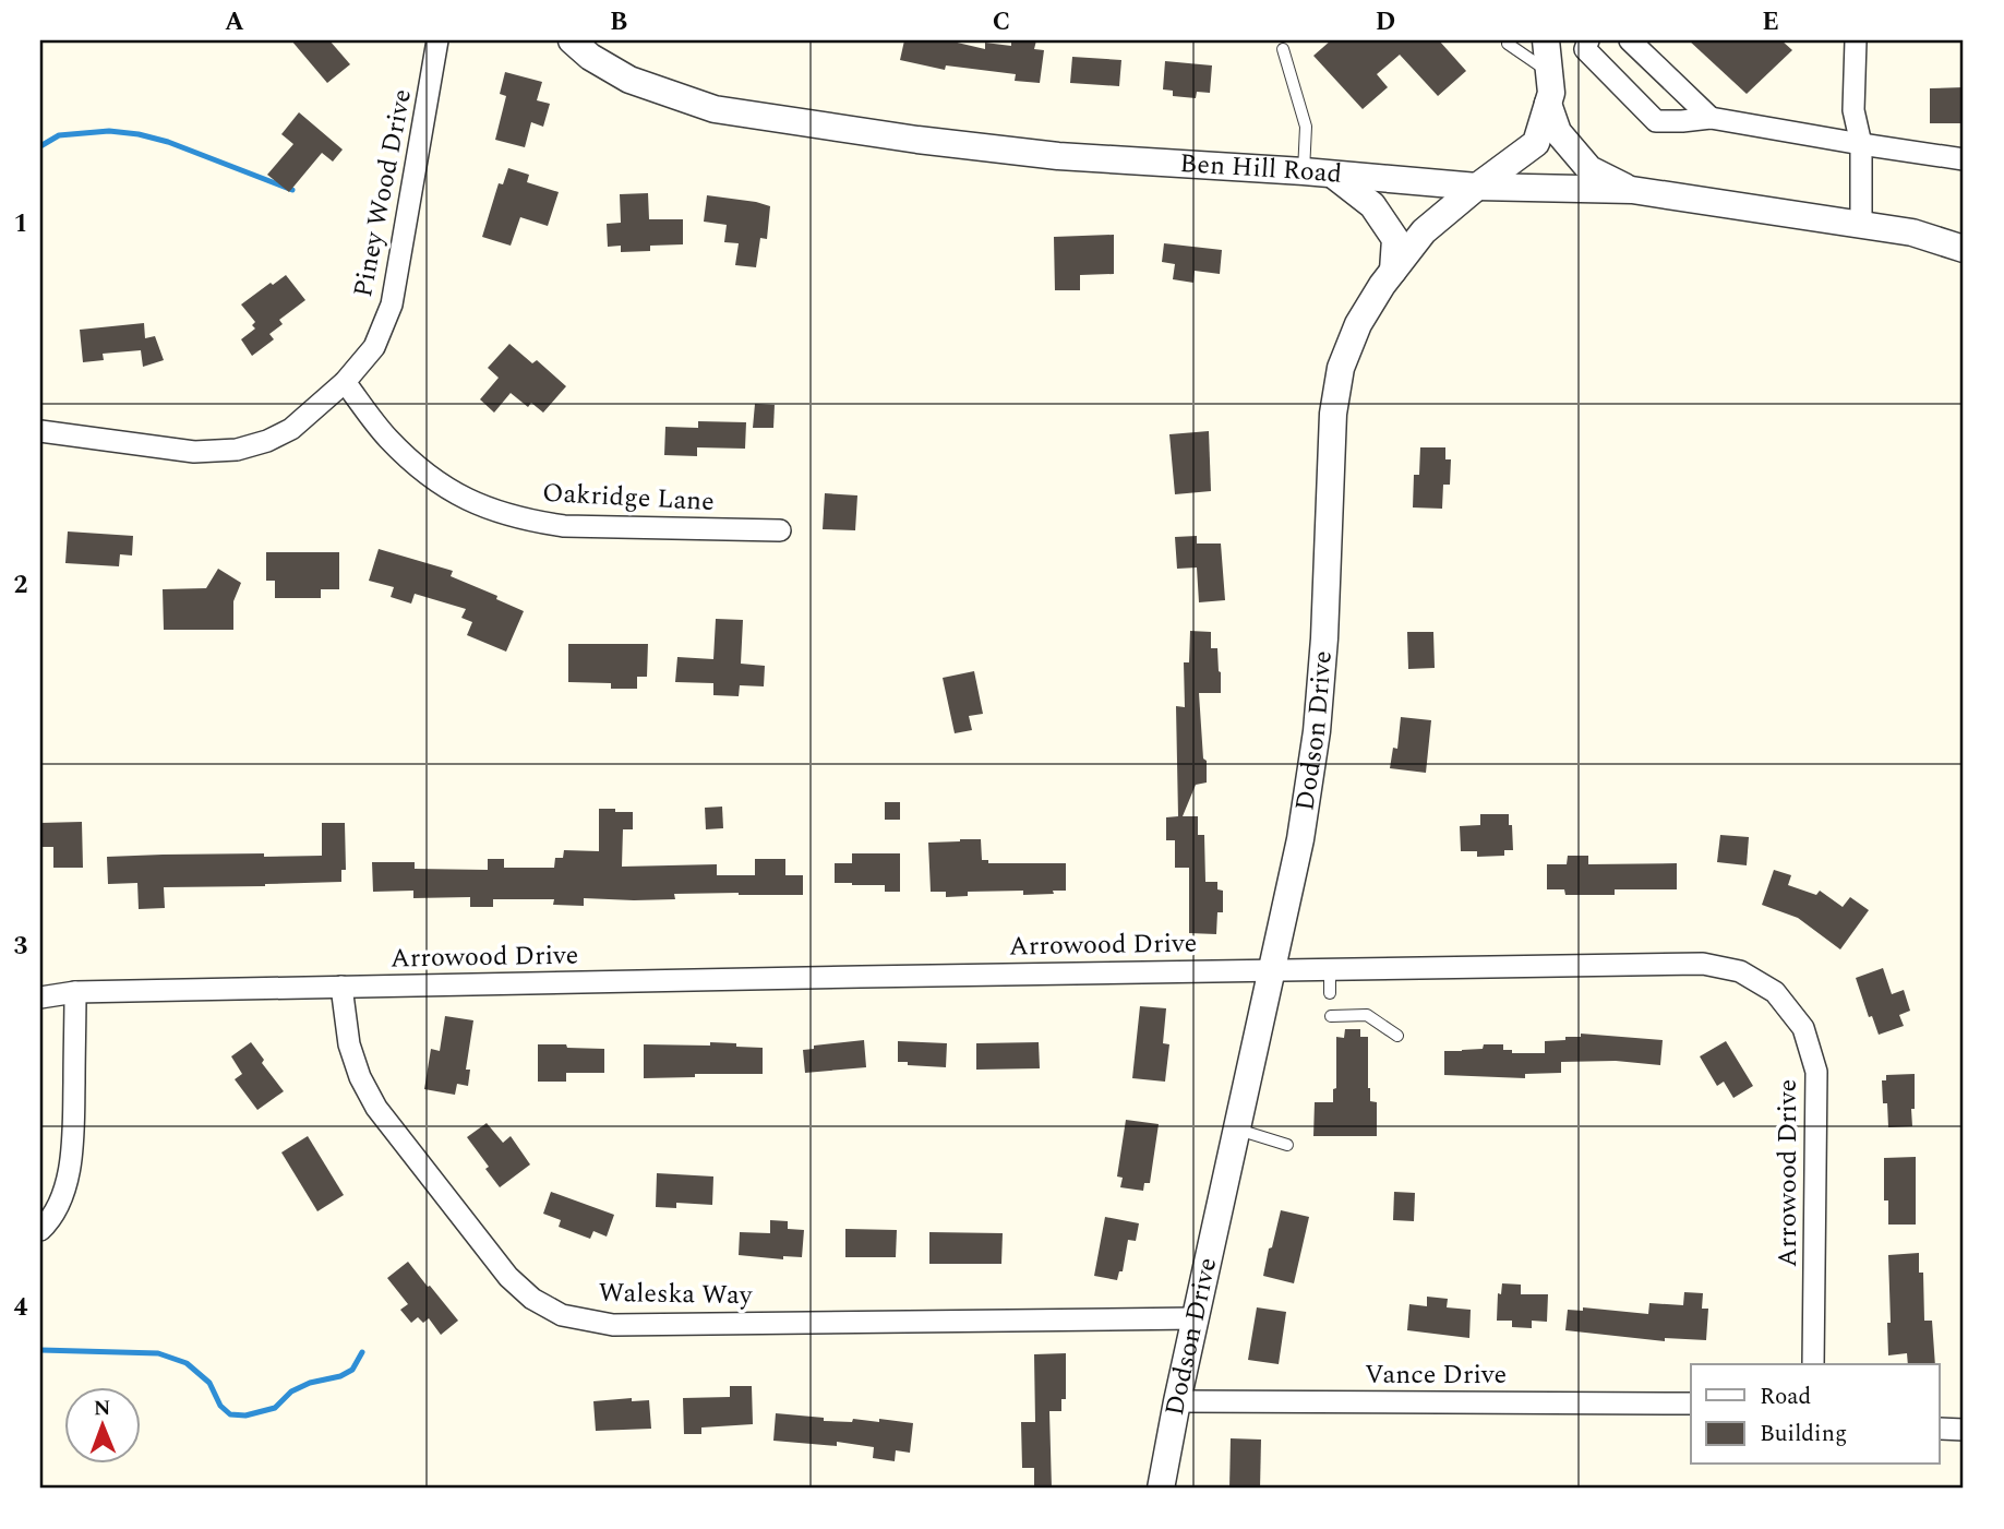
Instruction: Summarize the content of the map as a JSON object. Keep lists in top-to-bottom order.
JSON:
{
  "streets": {
    "street": [
      "Ben Hill Road",
      "Piney Wood Drive",
      "Oakridge Lane",
      "Dodson Drive",
      "Arrowood Drive",
      "Waleska Way",
      "Vance Drive"
    ]
  },
  "crossings": [
    ["Ben Hill Road", "Dodson Drive"],
    ["Piney Wood Drive", "Oakridge Lane"],
    ["Dodson Drive", "Arrowood Drive"],
    ["Dodson Drive", "Waleska Way"],
    ["Dodson Drive", "Vance Drive"],
    ["Arrowood Drive", "Waleska Way"]
  ],
  "legend": ["Road", "Building"],
  "north": "top",
  "grid": {
    "columns": [
      "A",
      "B",
      "C",
      "D",
      "E"
    ],
    "rows": [
      "1",
      "2",
      "3",
      "4"
    ]
  }
}
